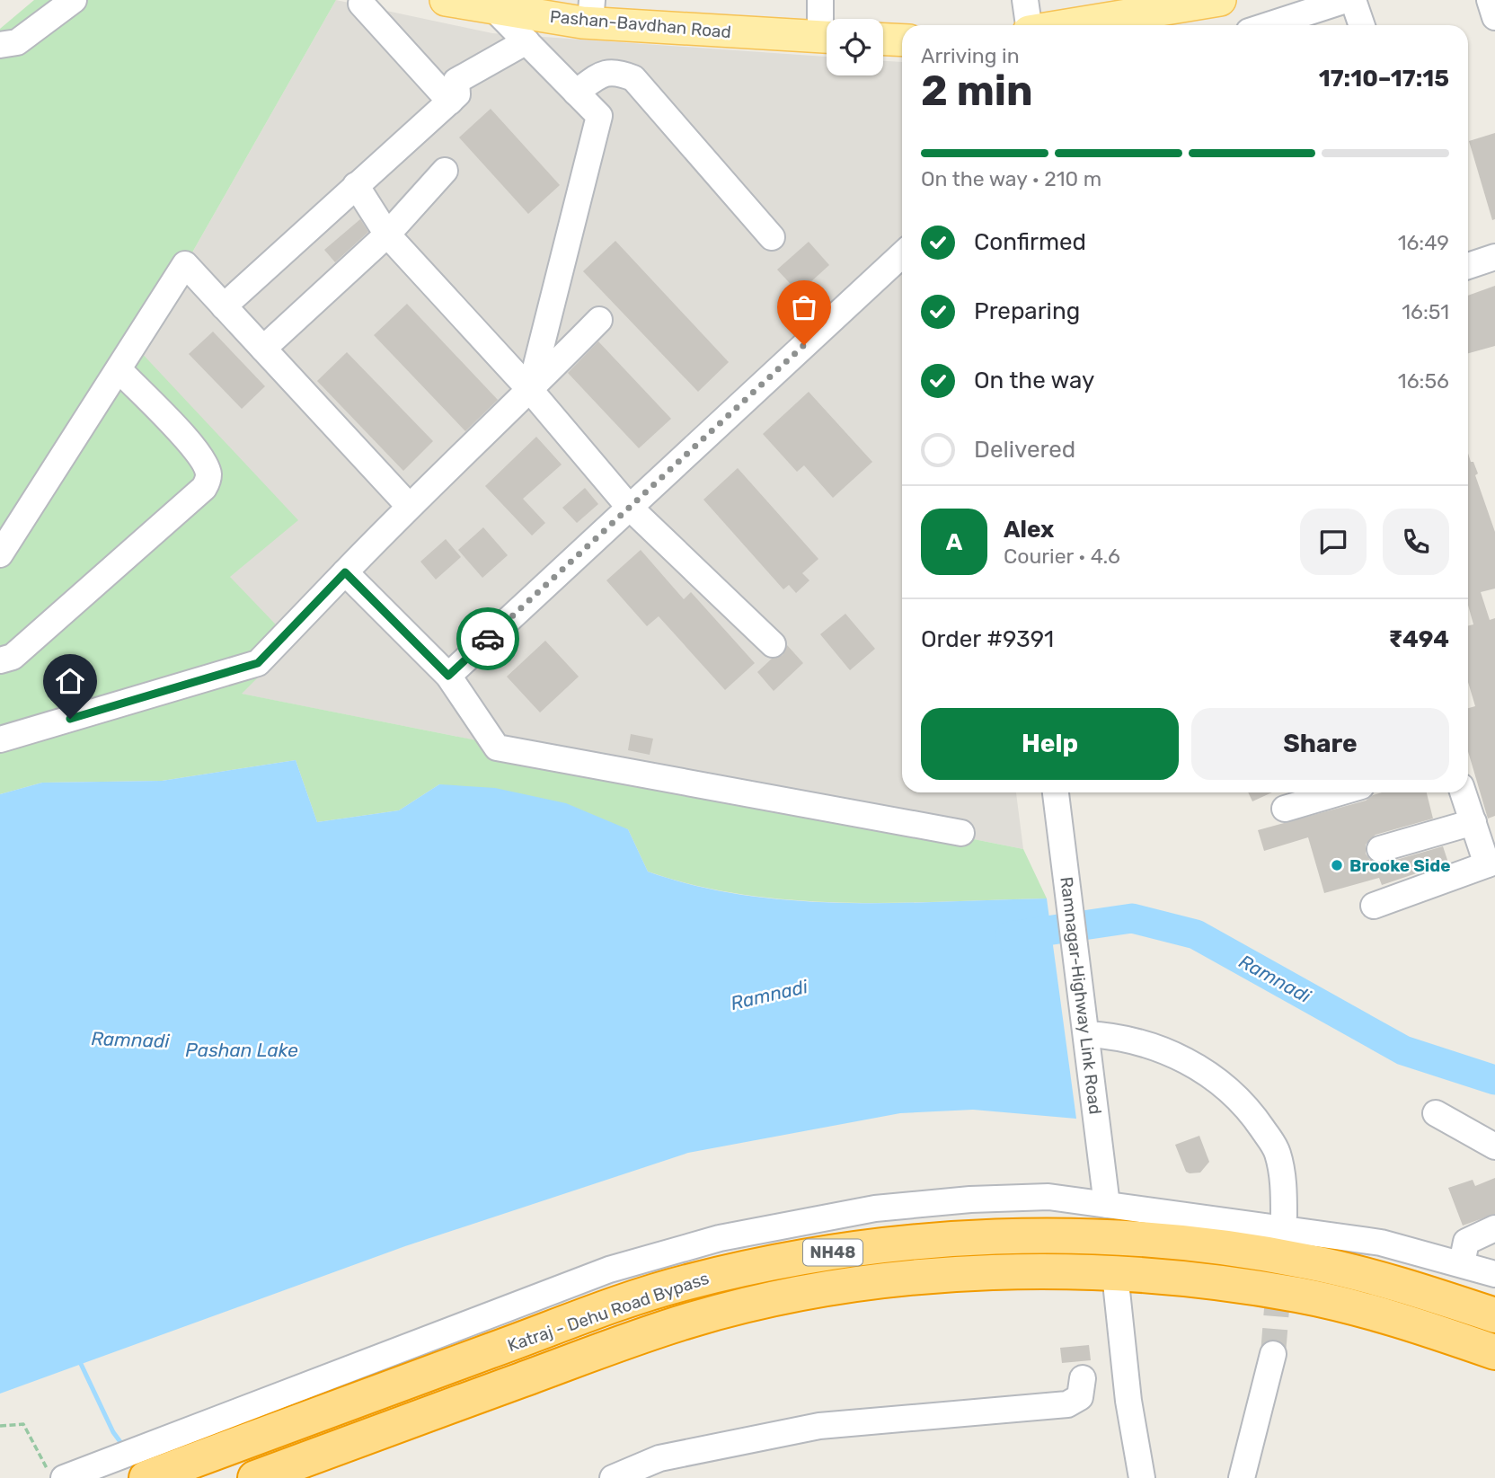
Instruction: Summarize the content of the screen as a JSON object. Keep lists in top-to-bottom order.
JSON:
{
  "streets": {
    "highway": ["NH48", "Katraj - Dehu Road Bypass"],
    "main road": ["Pashan-Bavdhan Road"],
    "street": ["Ramnagar-Highway Link Road"]
  },
  "water": ["Ramnadi", "Pashan Lake"],
  "places": ["Brooke Side"],
  "page": {
    "heading": ["2 min", "Arriving in", "17:10–17:15"],
    "panel": [
      "Alex",
      "Courier · 4.6",
      "Order #9391",
      "₹494"
    ],
    "bar": "On the way · 210 m",
    "list": [
      ["Confirmed", "16:49"],
      ["Preparing", "16:51"],
      ["On the way", "16:56"],
      "Delivered"
    ],
    "round": "A",
    "buttons": ["Help", "Share"]
  }
}
